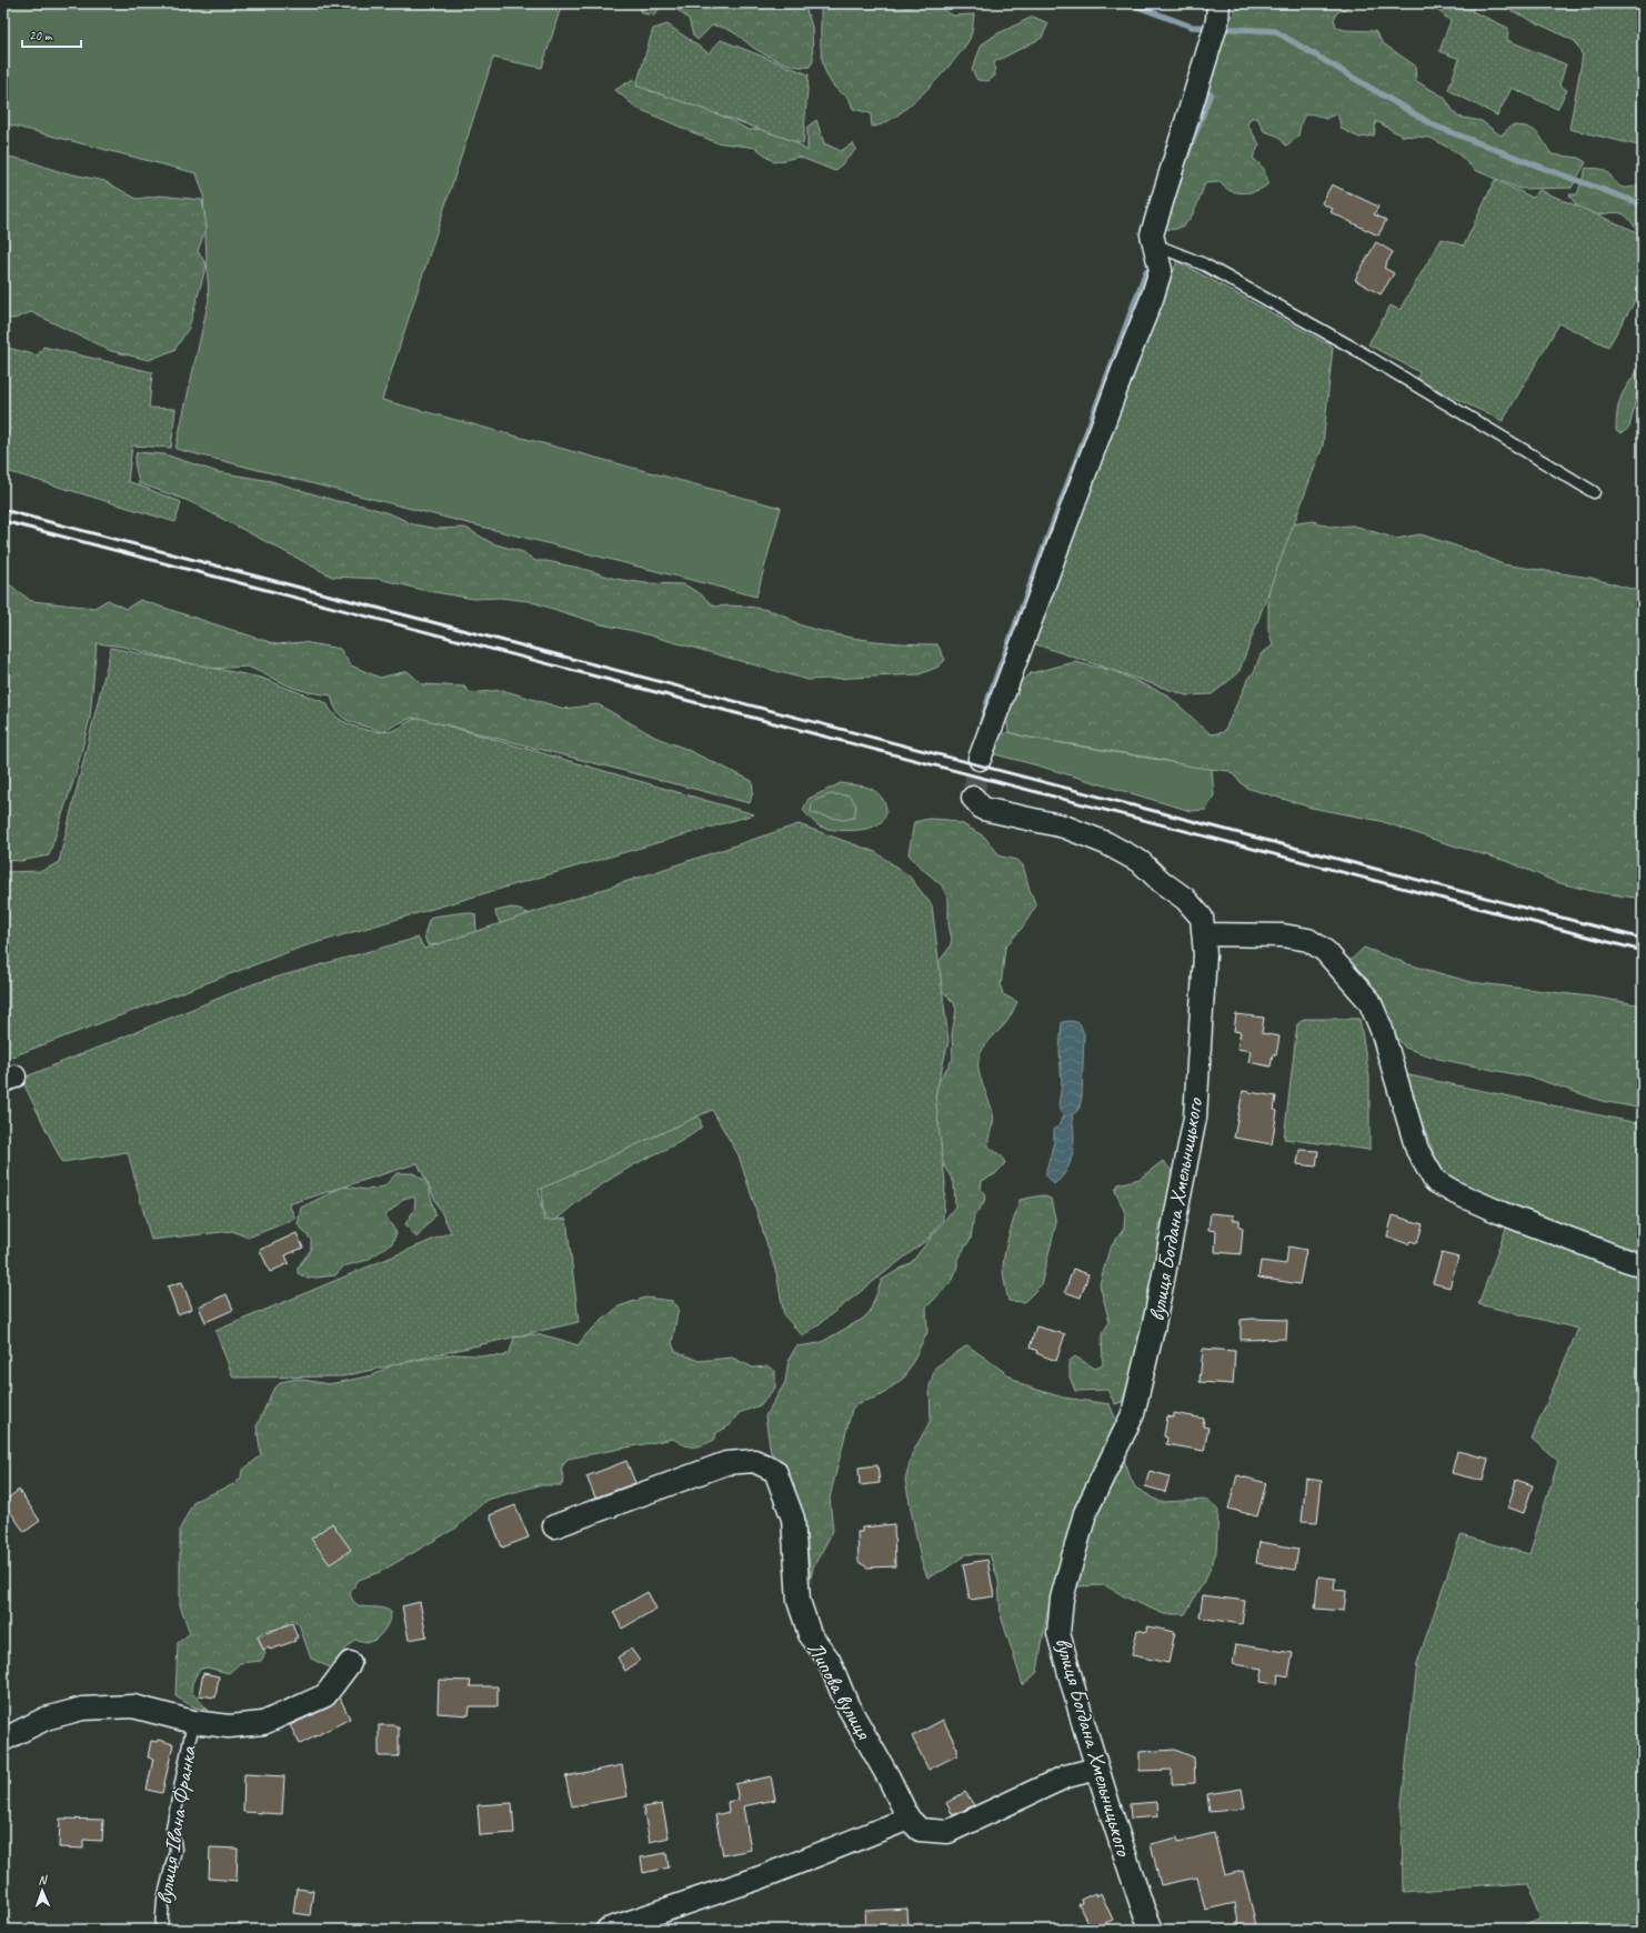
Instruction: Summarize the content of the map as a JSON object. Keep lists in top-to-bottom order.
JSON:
{
  "streets": {
    "street": ["вулиця Богдана Хмельницького", "Липова вулиця", "вулиця Івана Франка"]
  },
  "scale_bar": "20 m",
  "north": "top"
}
